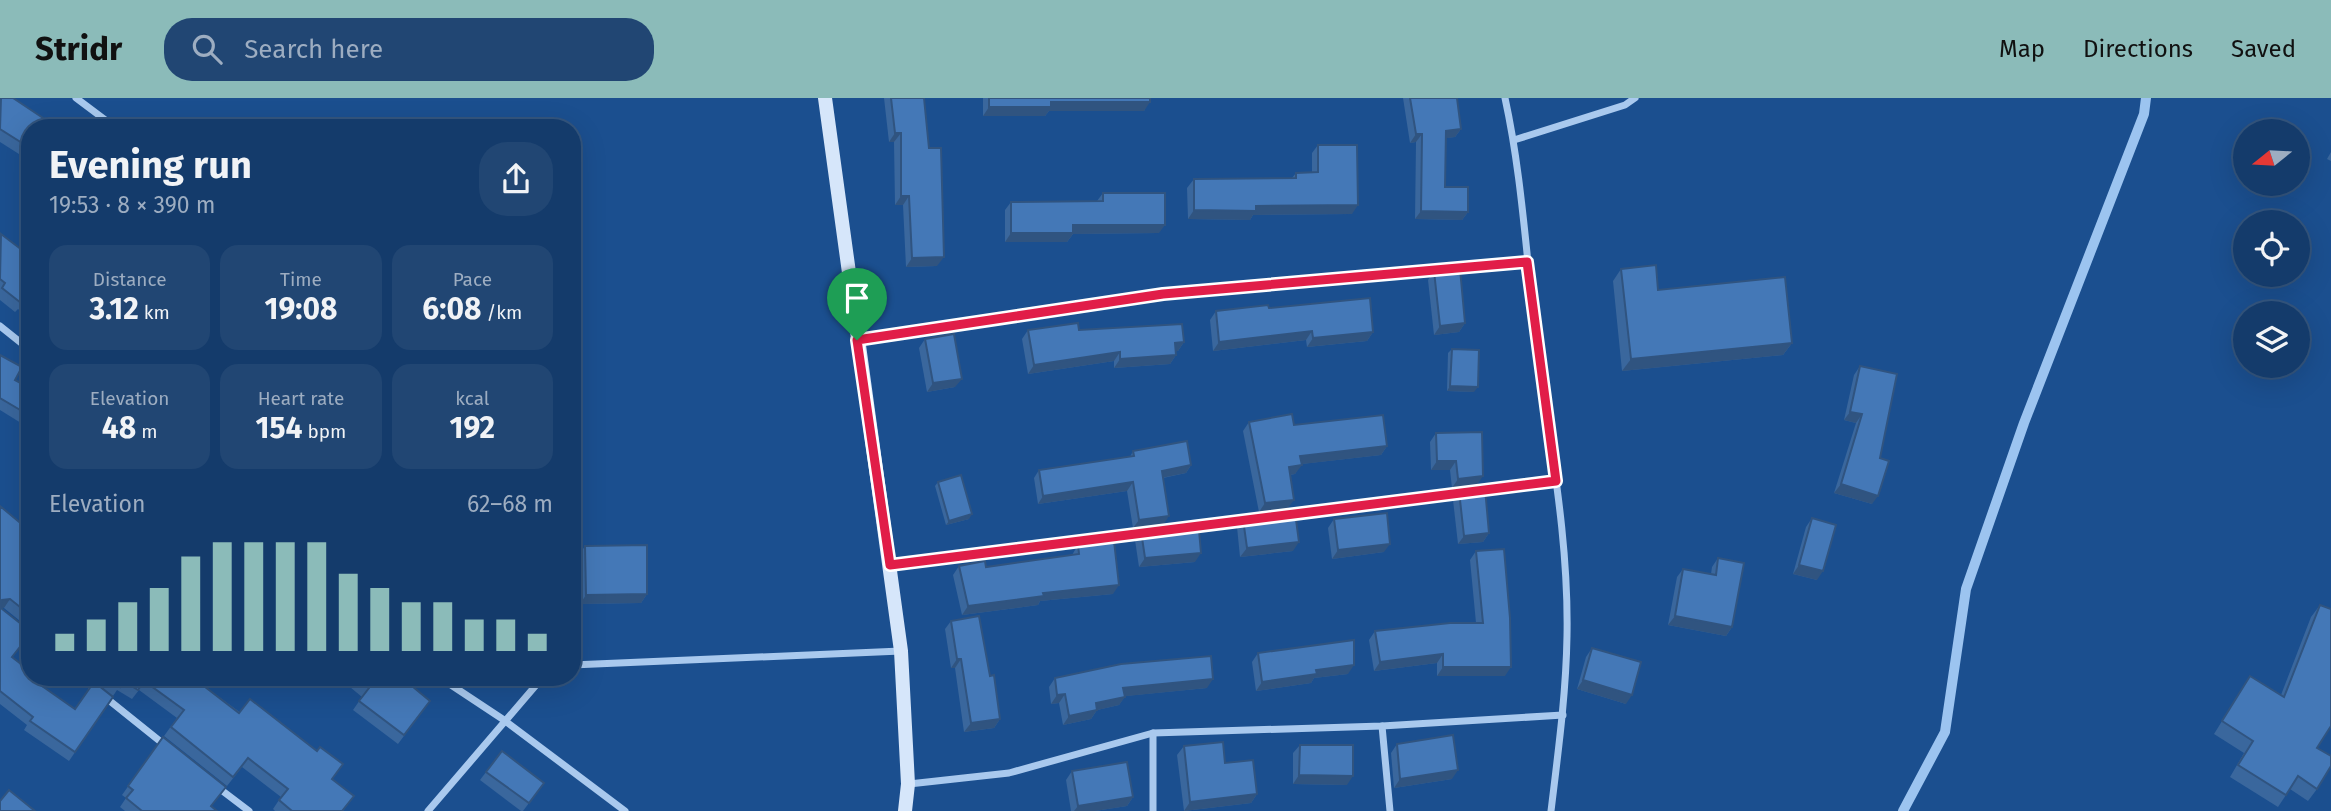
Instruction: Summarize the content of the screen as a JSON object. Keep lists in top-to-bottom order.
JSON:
{
  "north": "left",
  "page": {
    "header": "Stridr",
    "search": "Search here",
    "nav": ["Map", "Directions", "Saved"],
    "heading": ["Evening run", "19:53 · 8 × 390 m"],
    "stats": [
      ["Distance", "3.12 km"],
      ["Time", "19:08"],
      ["Pace", "6:08 /km"],
      ["Elevation", "48 m"],
      ["Heart rate", "154 bpm"],
      ["kcal", "192"]
    ],
    "chart": ["Elevation", "62–68 m"]
  }
}
